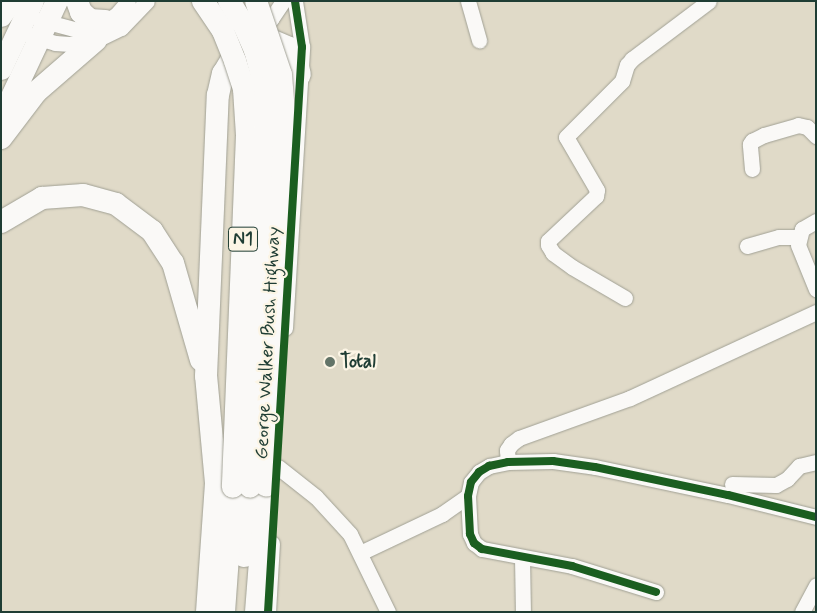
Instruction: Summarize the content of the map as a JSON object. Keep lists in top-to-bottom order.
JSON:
{
  "streets": {
    "highway": ["N1", "George Walker Bush Highway"]
  },
  "crossings": [
    ["N1", "George Walker Bush Highway"]
  ],
  "places": ["Total"]
}
